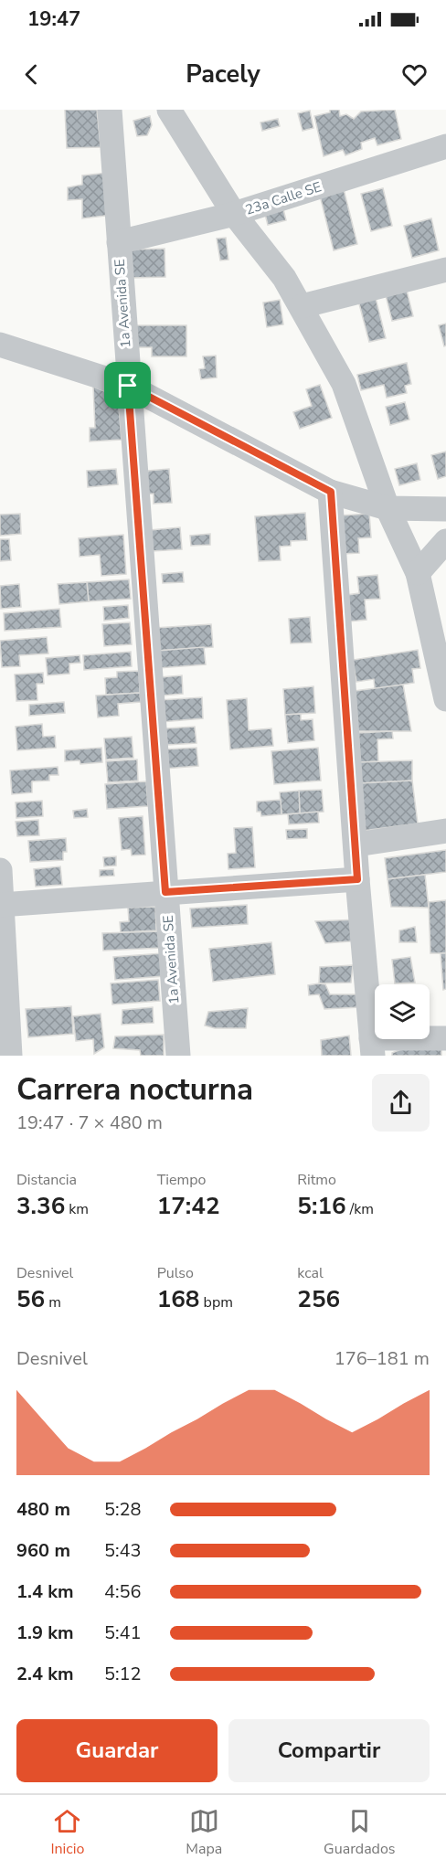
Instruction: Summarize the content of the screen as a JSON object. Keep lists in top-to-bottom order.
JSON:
{
  "streets": {
    "street": ["23a Calle SE", "1a Avenida SE"]
  },
  "crossings": [
    ["23a Calle SE", "1a Avenida SE"]
  ],
  "page": {
    "status": "19:47",
    "header": "Pacely",
    "heading": ["Carrera nocturna", "19:47 · 7 × 480 m"],
    "stats": [
      ["Distancia", "3.36 km"],
      ["Tiempo", "17:42"],
      ["Ritmo", "5:16 /km"],
      ["Desnivel", "56 m"],
      ["Pulso", "168 bpm"],
      ["kcal", "256"]
    ],
    "chart": ["Desnivel", "176–181 m"],
    "list": [
      {
        "name": "480 m",
        "note": "5:28"
      },
      {
        "name": "960 m",
        "note": "5:43"
      },
      {
        "name": "1.4 km",
        "note": "4:56"
      },
      {
        "name": "1.9 km",
        "note": "5:41"
      },
      {
        "name": "2.4 km",
        "note": "5:12"
      }
    ],
    "buttons": ["Guardar", "Compartir"],
    "tabs": ["Inicio", "Mapa", "Guardados"]
  }
}
